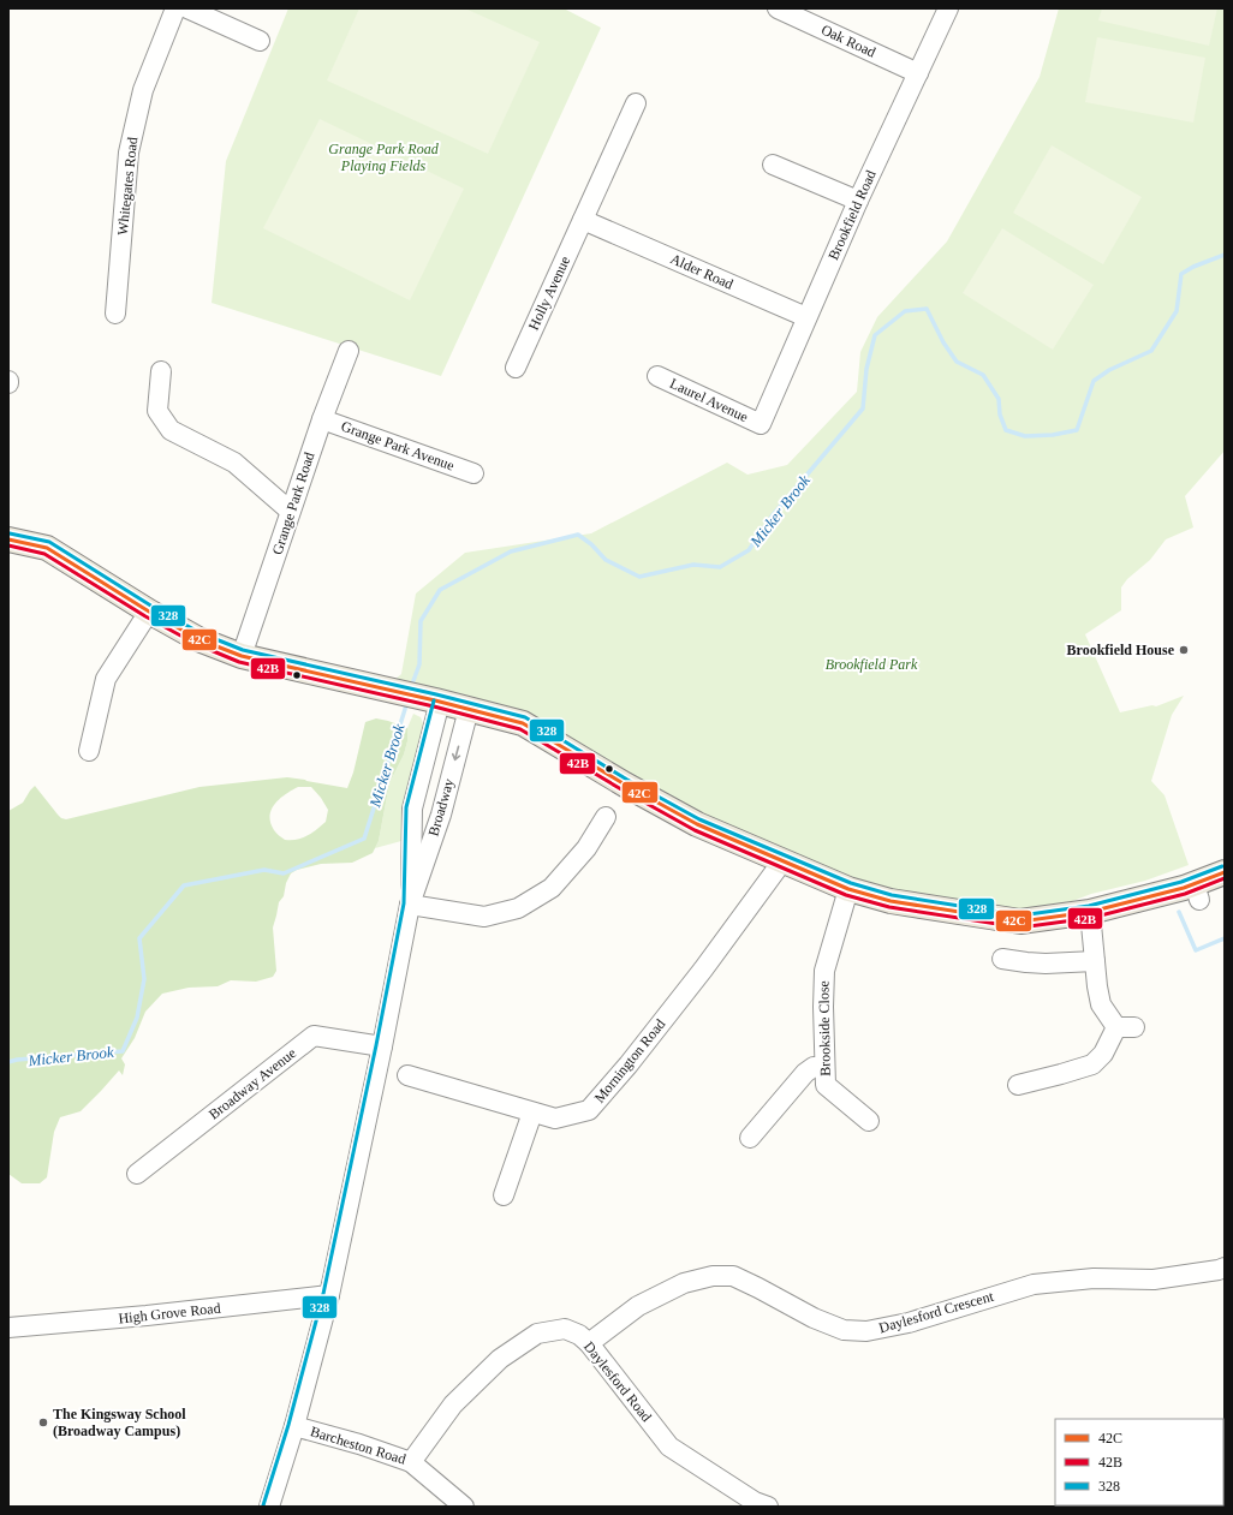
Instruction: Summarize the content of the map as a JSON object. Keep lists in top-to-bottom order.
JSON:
{
  "streets": {
    "street": [
      "Oak Road",
      "Whitegates Road",
      "Brookfield Road",
      "Alder Road",
      "Holly Avenue",
      "Laurel Avenue",
      "Grange Park Avenue",
      "Grange Park Road",
      "Broadway",
      "Brookside Close",
      "Mornington Road",
      "Broadway Avenue",
      "Daylesford Crescent",
      "High Grove Road",
      "Daylesford Road",
      "Barcheston Road"
    ]
  },
  "crossings": [
    ["Oak Road", "Brookfield Road"],
    ["Brookfield Road", "Alder Road"],
    ["Brookfield Road", "Laurel Avenue"],
    ["Alder Road", "Holly Avenue"],
    ["Grange Park Avenue", "Grange Park Road"],
    ["Broadway", "Broadway Avenue"],
    ["Broadway", "High Grove Road"],
    ["Broadway", "Barcheston Road"],
    ["Daylesford Crescent", "Daylesford Road"],
    ["Daylesford Road", "Barcheston Road"]
  ],
  "water": ["Micker Brook"],
  "parks": ["Grange Park Road Playing Fields", "Brookfield Park"],
  "places": ["Brookfield House", "The Kingsway School (Broadway Campus)"],
  "lines": ["transit line 328", "transit line 42C", "transit line 42B"],
  "legend": ["42C", "42B", "328"]
}
